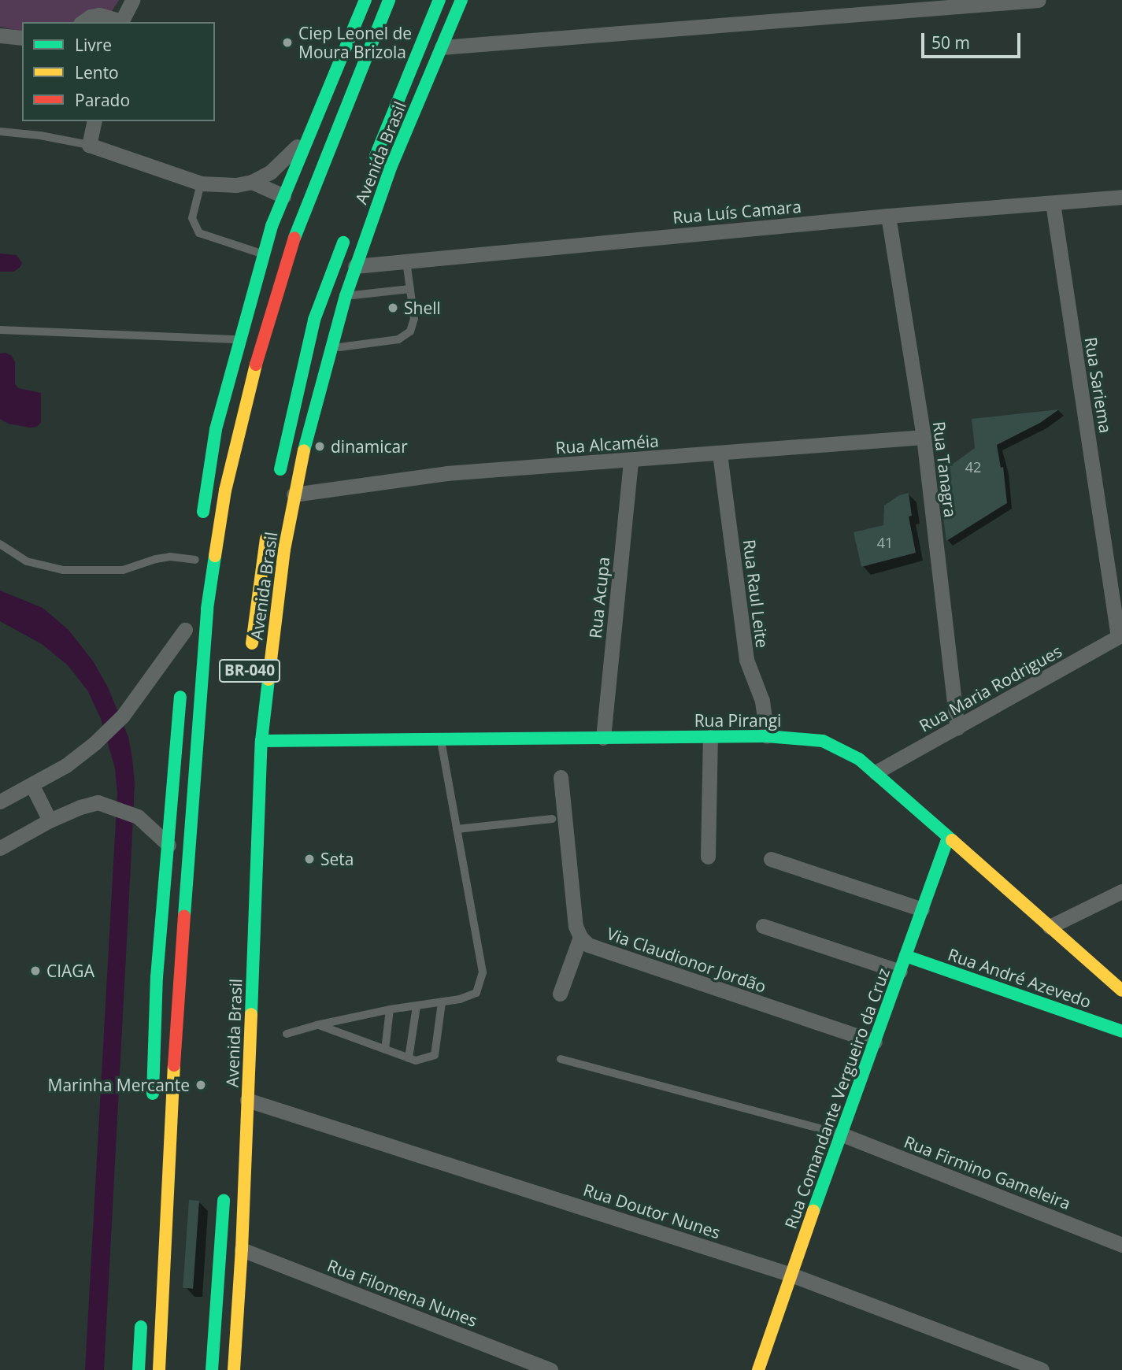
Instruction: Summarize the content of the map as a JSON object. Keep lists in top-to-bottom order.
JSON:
{
  "streets": {
    "main road": [
      "Avenida Brasil",
      "BR-040",
      "Rua Pirangi",
      "Rua André Azevedo",
      "Rua Comandante Vergueiro da Cruz"
    ],
    "street": [
      "Rua Luís Camara",
      "Rua Sariema",
      "Rua Alcaméia",
      "Rua Tanagra",
      "Rua Raul Leite",
      "Rua Acupa",
      "Rua Maria Rodrigues",
      "Via Claudionor Jordão",
      "Rua Firmino Gameleira",
      "Rua Doutor Nunes",
      "Rua Filomena Nunes"
    ]
  },
  "crossings": [
    ["Avenida Brasil", "Rua Luís Camara"],
    ["Avenida Brasil", "Rua Alcaméia"],
    ["Avenida Brasil", "Rua Pirangi"],
    ["Avenida Brasil", "Rua Doutor Nunes"],
    ["Avenida Brasil", "Rua Filomena Nunes"],
    ["Rua Luís Camara", "Rua Sariema"],
    ["Rua Luís Camara", "Rua Tanagra"],
    ["Rua Sariema", "Rua Maria Rodrigues"],
    ["Rua Alcaméia", "Rua Tanagra"],
    ["Rua Alcaméia", "Rua Raul Leite"],
    ["Rua Alcaméia", "Rua Acupa"],
    ["Rua Tanagra", "Rua Maria Rodrigues"],
    ["Rua Raul Leite", "Rua Pirangi"],
    ["Rua Acupa", "Rua Pirangi"],
    ["Rua Maria Rodrigues", "Rua Pirangi"],
    ["Rua Pirangi", "Rua Comandante Vergueiro da Cruz"],
    ["Via Claudionor Jordão", "Rua Comandante Vergueiro da Cruz"],
    ["Rua André Azevedo", "Rua Comandante Vergueiro da Cruz"],
    ["Rua Comandante Vergueiro da Cruz", "Rua Firmino Gameleira"],
    ["Rua Comandante Vergueiro da Cruz", "Rua Doutor Nunes"]
  ],
  "places": [
    "Ciep Leonel de Moura Brizola",
    "Shell",
    "dinamicar",
    "Seta",
    "CIAGA",
    "Marinha Mercante"
  ],
  "house_numbers": ["42", "41"],
  "legend": ["Livre", "Lento", "Parado"],
  "scale_bar": "50 m"
}
